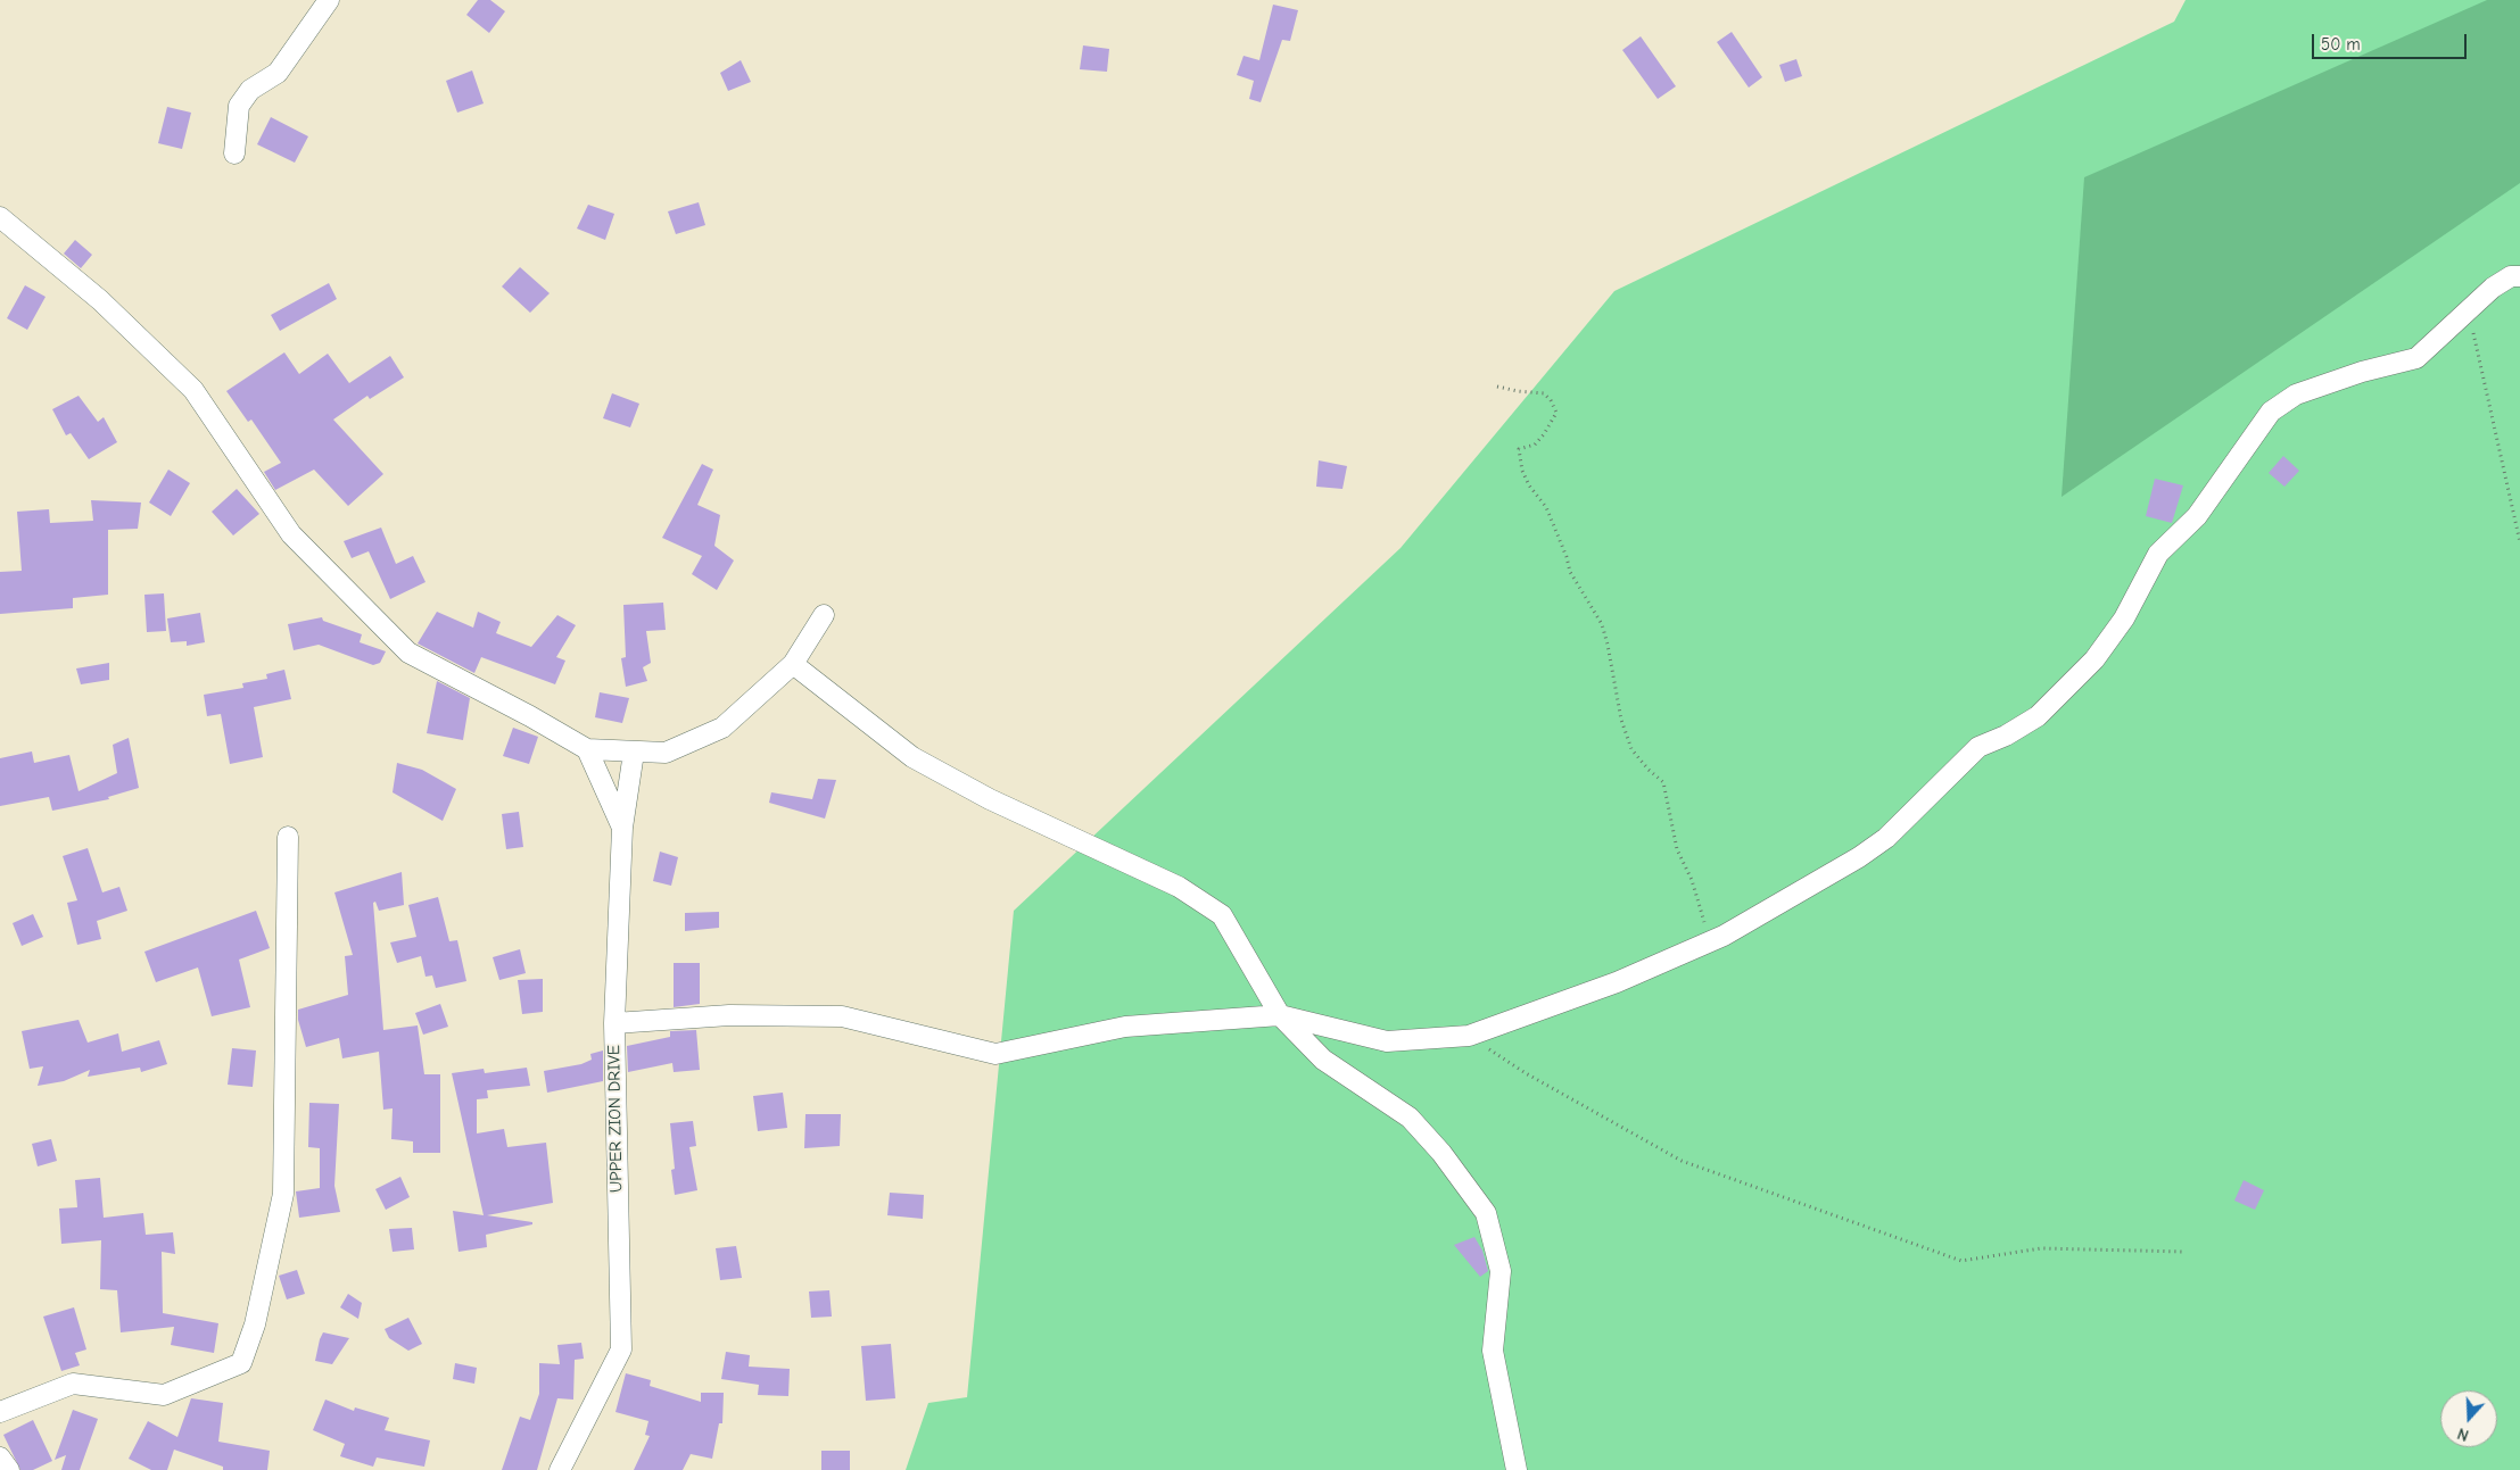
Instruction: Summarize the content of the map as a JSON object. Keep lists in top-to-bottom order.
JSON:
{
  "streets": {
    "street": ["UPPER ZION DRIVE"]
  },
  "scale_bar": "50 m",
  "north": "bottom"
}
